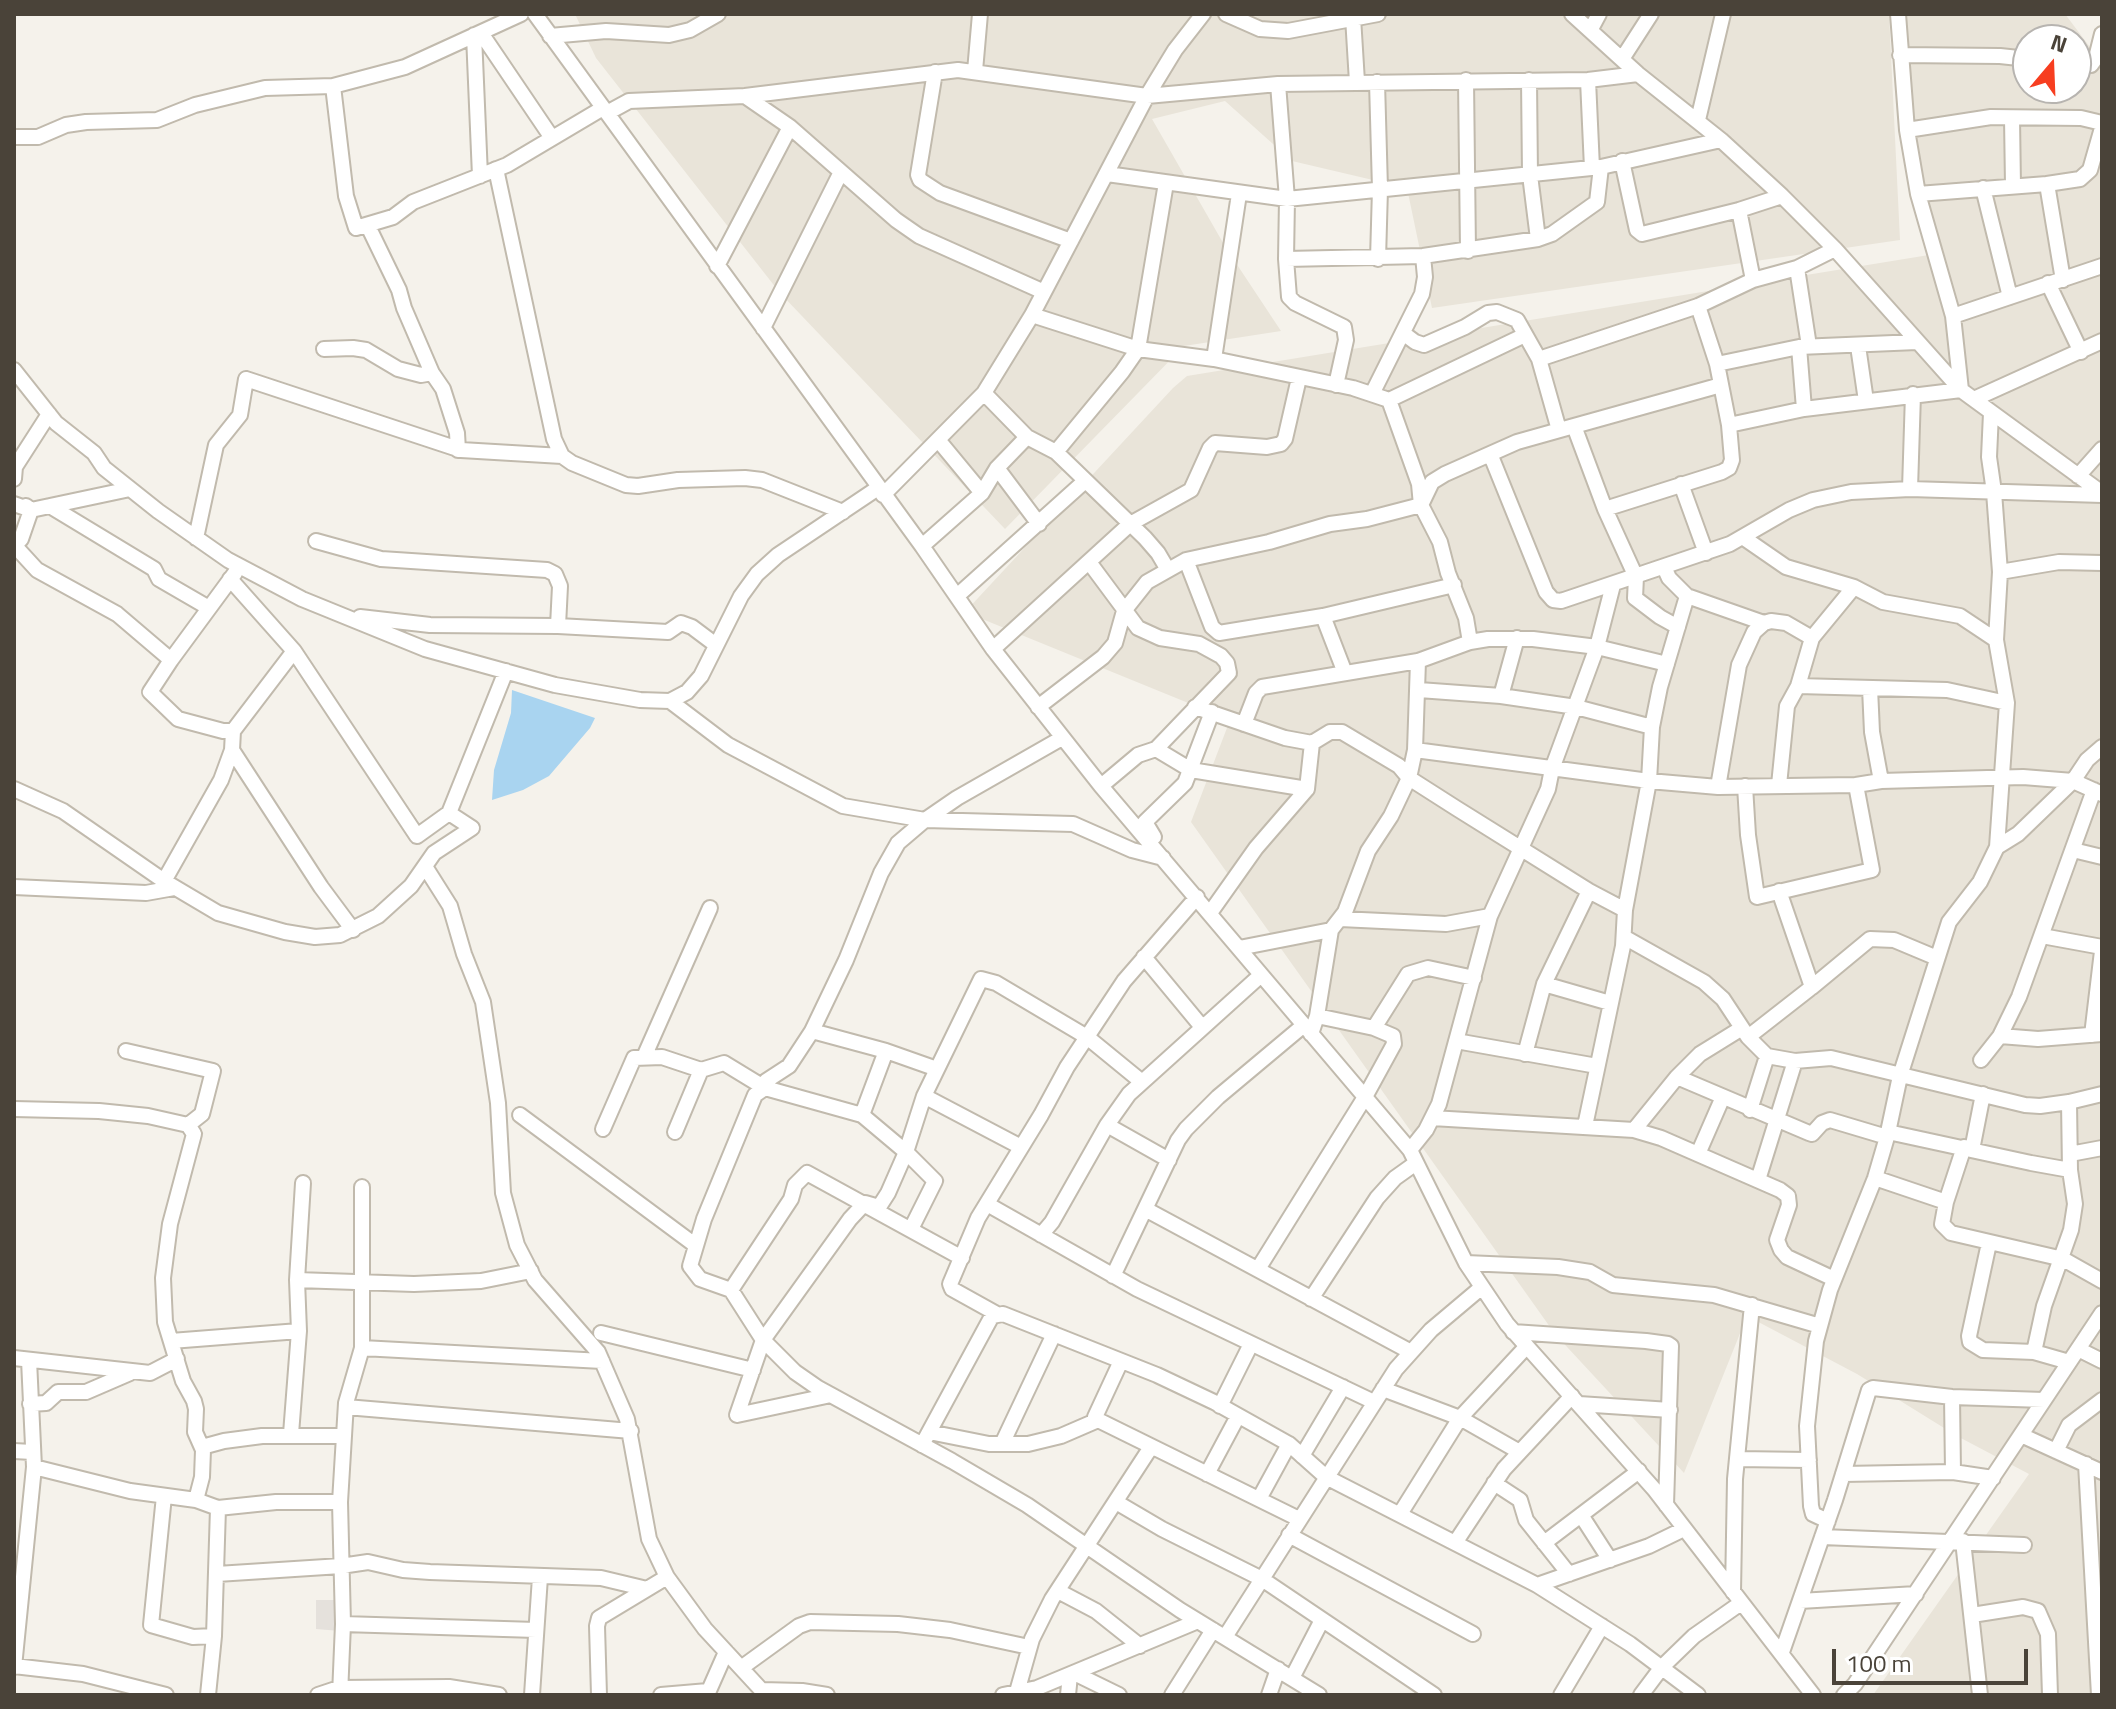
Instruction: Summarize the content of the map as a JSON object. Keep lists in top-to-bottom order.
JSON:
{
  "scale_bar": "100 m",
  "north": "top"
}
